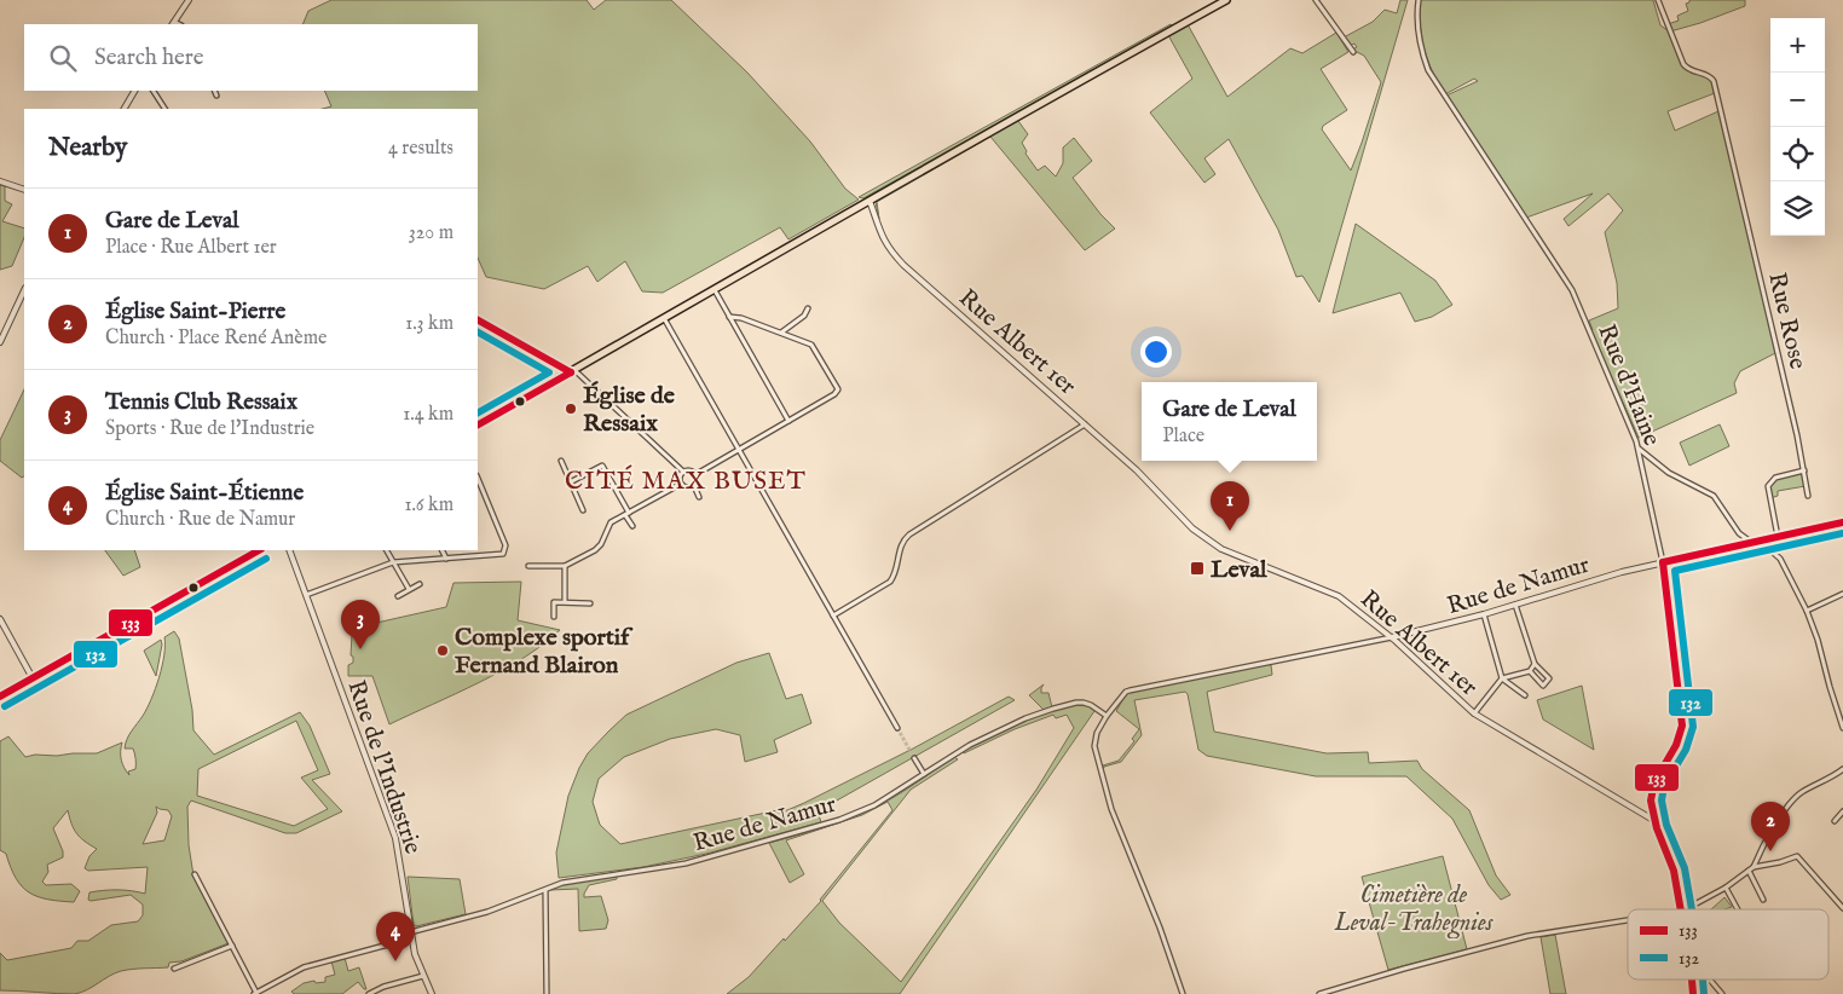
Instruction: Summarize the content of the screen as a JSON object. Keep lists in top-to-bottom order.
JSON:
{
  "streets": {
    "street": [
      "Rue Rose",
      "Rue Albert 1er",
      "Rue d'Haine",
      "Rue de Namur",
      "Rue de l'Industrie"
    ]
  },
  "crossings": [
    ["Rue Albert 1er", "Rue d'Haine"],
    ["Rue Albert 1er", "Rue de Namur"],
    ["Rue d'Haine", "Rue de Namur"],
    ["Rue de Namur", "Rue de l'Industrie"]
  ],
  "districts": ["CITÉ MAX BUSET"],
  "parks": ["Cimetière de Leval-Trahegnies"],
  "places": {
    "other": ["Église de Ressaix", "Complexe sportif Fernand Blairon"],
    "transit": ["Leval"]
  },
  "lines": ["transit line 133", "transit line 132"],
  "legend": ["133", "132"],
  "page": {
    "map_buttons": ["+", "−"],
    "search": "Search here",
    "heading": ["Nearby", "4 results"],
    "list": [
      {
        "mark": "1",
        "name": "Gare de Leval",
        "note": "Place · Rue Albert 1er",
        "value": "320 m"
      },
      {
        "mark": "2",
        "name": "Église Saint-Pierre",
        "note": "Church · Place René Anème",
        "value": "1.3 km"
      },
      {
        "mark": "3",
        "name": "Tennis Club Ressaix",
        "note": "Sports · Rue de l'Industrie",
        "value": "1.4 km"
      },
      {
        "mark": "4",
        "name": "Église Saint-Étienne",
        "note": "Church · Rue de Namur",
        "value": "1.6 km"
      }
    ],
    "popup": ["Gare de Leval", "Place"],
    "pins": [
      "1",
      "3",
      "2",
      "4"
    ]
  }
}
